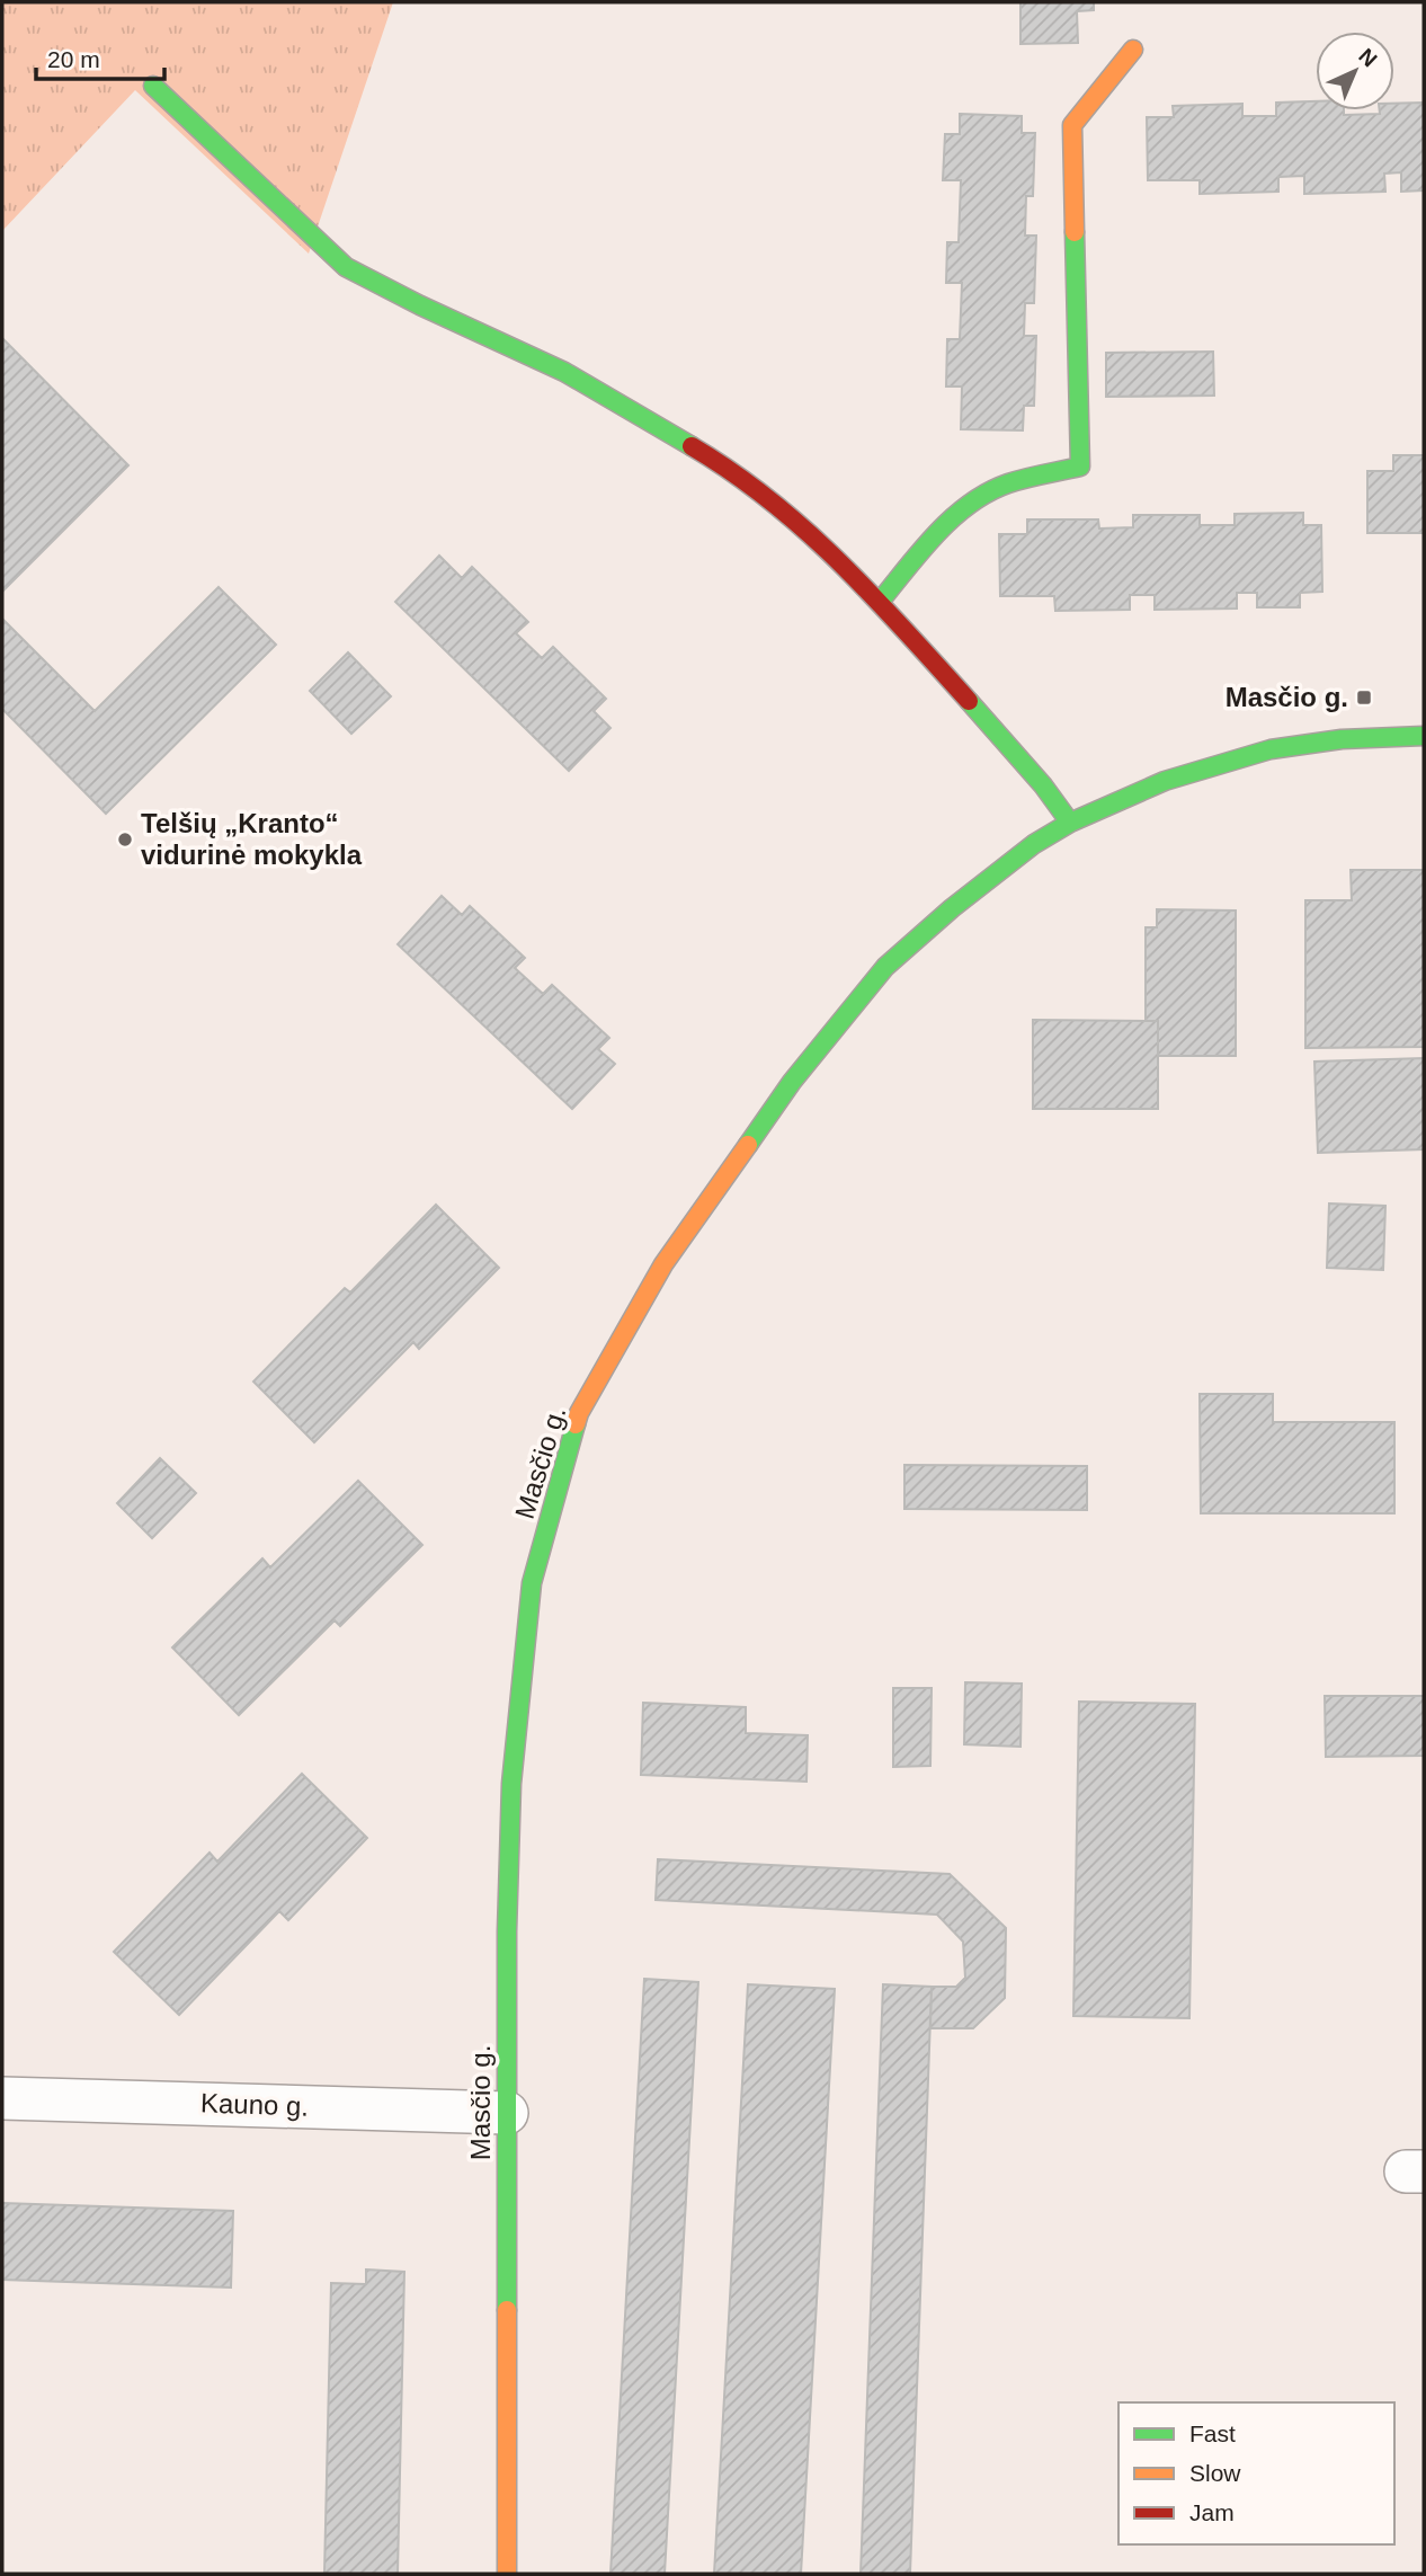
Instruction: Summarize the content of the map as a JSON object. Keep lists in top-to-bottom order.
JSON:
{
  "streets": {
    "street": ["Masčio g.", "Kauno g."]
  },
  "crossings": [
    ["Masčio g.", "Kauno g."]
  ],
  "places": {
    "transit": ["Masčio g."],
    "other": ["Telšių „Kranto“ vidurinė mokykla"]
  },
  "legend": ["Fast", "Slow", "Jam"],
  "scale_bar": "20 m",
  "north": "top right"
}
